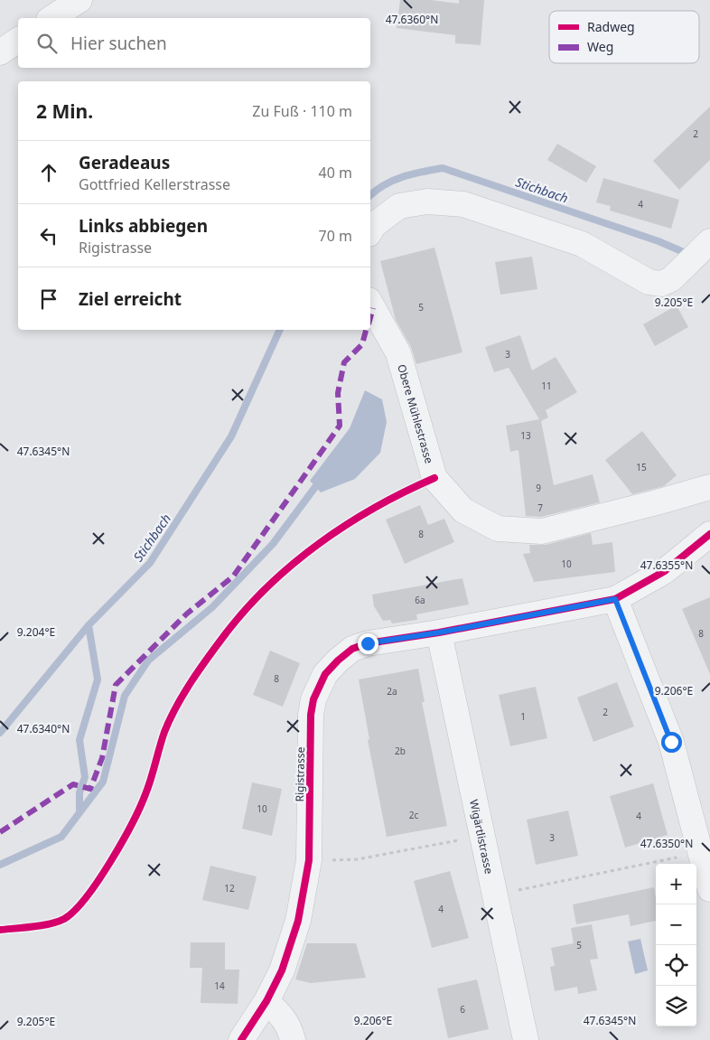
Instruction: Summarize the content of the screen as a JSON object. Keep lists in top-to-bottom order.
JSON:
{
  "streets": {
    "street": ["Obere Mühlestrasse", "Rigistrasse", "Wigärtlistrasse"]
  },
  "crossings": [
    ["Rigistrasse", "Wigärtlistrasse"]
  ],
  "water": ["Stichbach"],
  "house_numbers": [
    "2",
    "4",
    "5",
    "3",
    "11",
    "13",
    "15",
    "9",
    "7",
    "8",
    "10",
    "6a",
    "8",
    "8",
    "2a",
    "2",
    "1",
    "2b",
    "10",
    "2c",
    "4",
    "3",
    "12",
    "4",
    "5",
    "14",
    "6"
  ],
  "legend": ["Radweg", "Weg"],
  "page": {
    "search": "Hier suchen",
    "heading": ["2 Min.", "Zu Fuß · 110 m"],
    "list": [
      ["Geradeaus", "Gottfried Kellerstrasse", "40 m"],
      ["Links abbiegen", "Rigistrasse", "70 m"],
      "Ziel erreicht"
    ],
    "map_buttons": ["+", "−"]
  },
  "coordinates": [
    "47.6360°N",
    "9.205°E",
    "47.6345°N",
    "47.6355°N",
    "9.204°E",
    "9.206°E",
    "47.6340°N",
    "47.6350°N"
  ]
}
